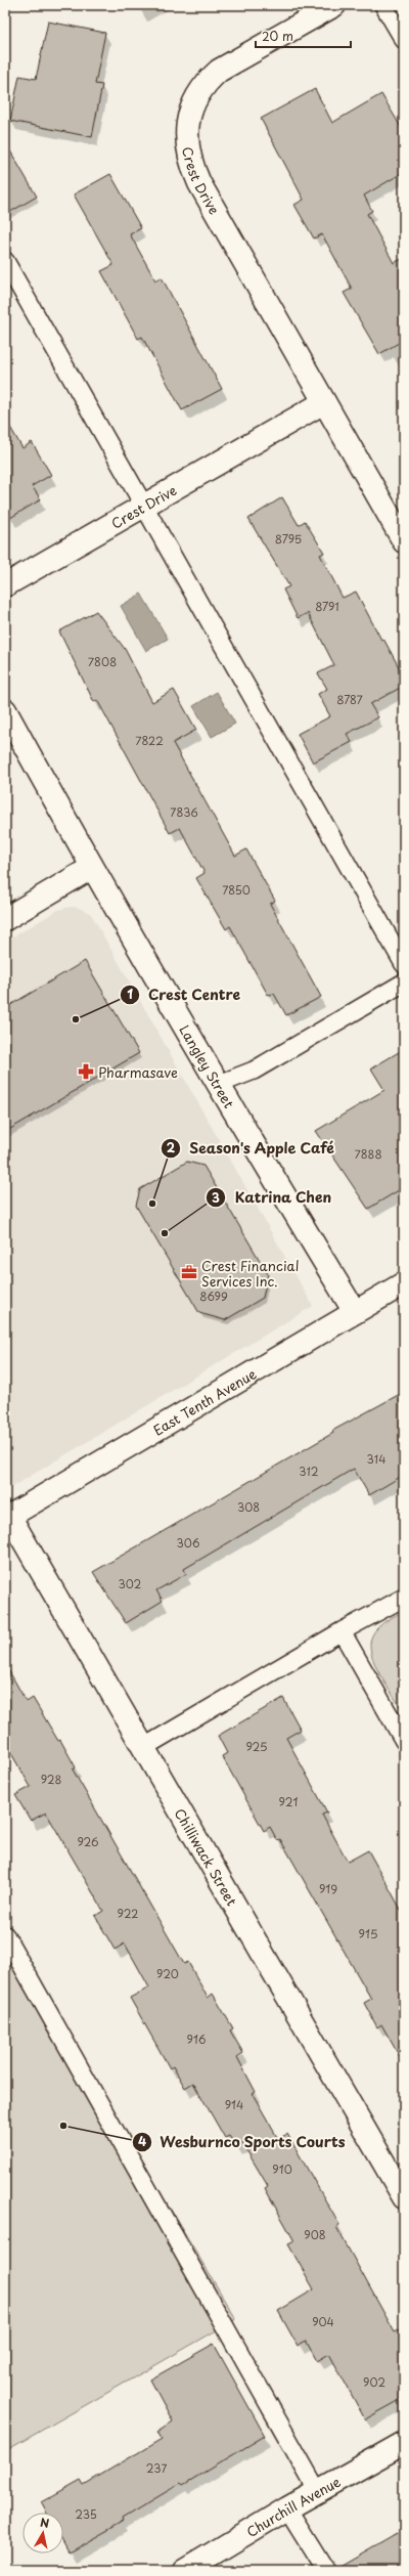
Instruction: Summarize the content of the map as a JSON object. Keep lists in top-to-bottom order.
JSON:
{
  "streets": {
    "street": [
      "Crest Drive",
      "Langley Street",
      "East Tenth Avenue",
      "Chilliwack Street",
      "Churchill Avenue"
    ]
  },
  "crossings": [
    ["Langley Street", "East Tenth Avenue"],
    ["East Tenth Avenue", "Chilliwack Street"]
  ],
  "places": {
    "other": [
      "Crest Centre",
      "Season's Apple Café",
      "Katrina Chen",
      "Wesburnco Sports Courts"
    ],
    "pharmacy": ["Pharmasave"],
    "office": ["Crest Financial Services Inc."]
  },
  "house_numbers": [
    "8795",
    "8791",
    "7808",
    "8787",
    "7822",
    "7836",
    "7850",
    "7888",
    "8699",
    "314",
    "312",
    "308",
    "306",
    "302",
    "925",
    "928",
    "921",
    "926",
    "919",
    "922",
    "915",
    "920",
    "916",
    "914",
    "910",
    "908",
    "904",
    "902",
    "237",
    "235"
  ],
  "scale_bar": "20 m",
  "north": "top"
}
